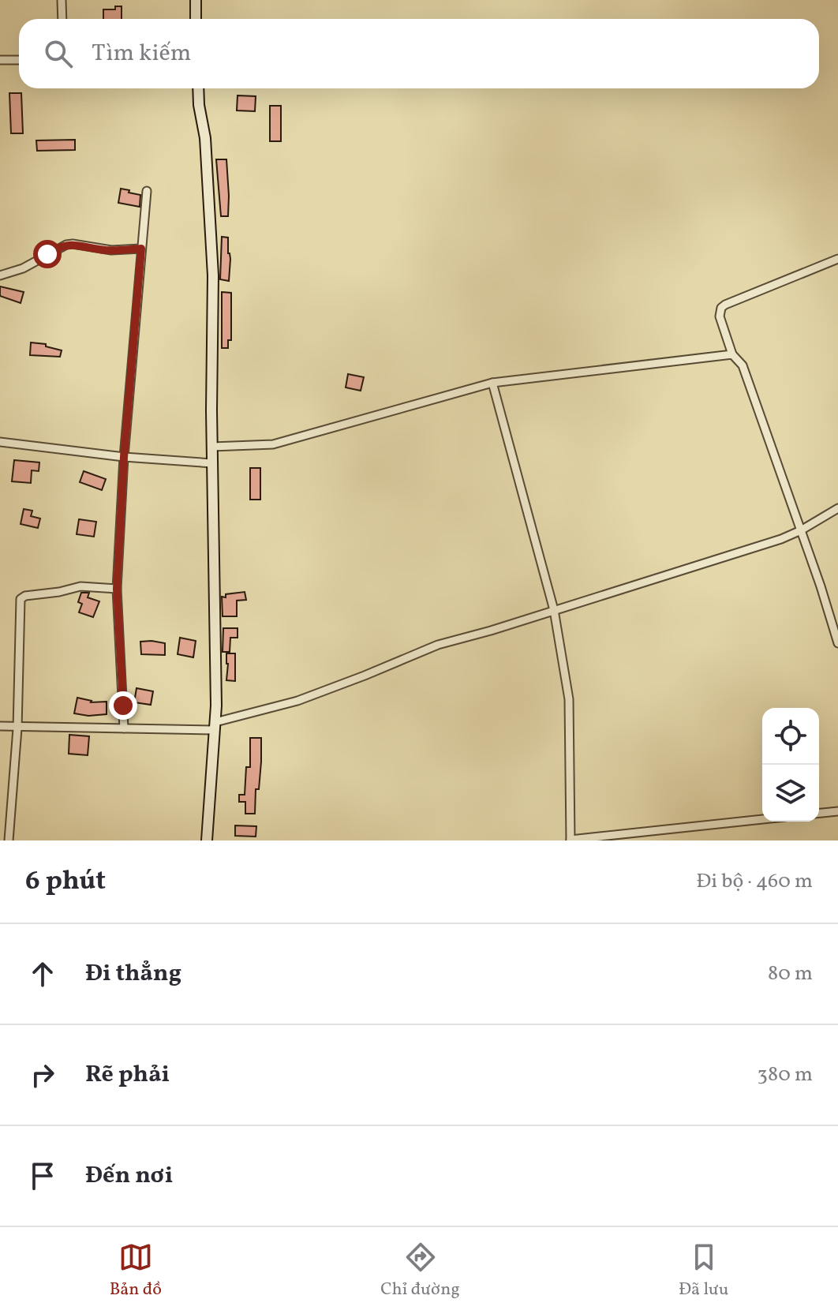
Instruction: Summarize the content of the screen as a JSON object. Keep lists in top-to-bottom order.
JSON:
{
  "page": {
    "search": "Tìm kiếm",
    "heading": ["6 phút", "Đi bộ · 460 m"],
    "list": [
      ["Đi thẳng", "80 m"],
      ["Rẽ phải", "380 m"],
      "Đến nơi"
    ],
    "nav": ["Bản đồ", "Chỉ đường", "Đã lưu"]
  }
}
